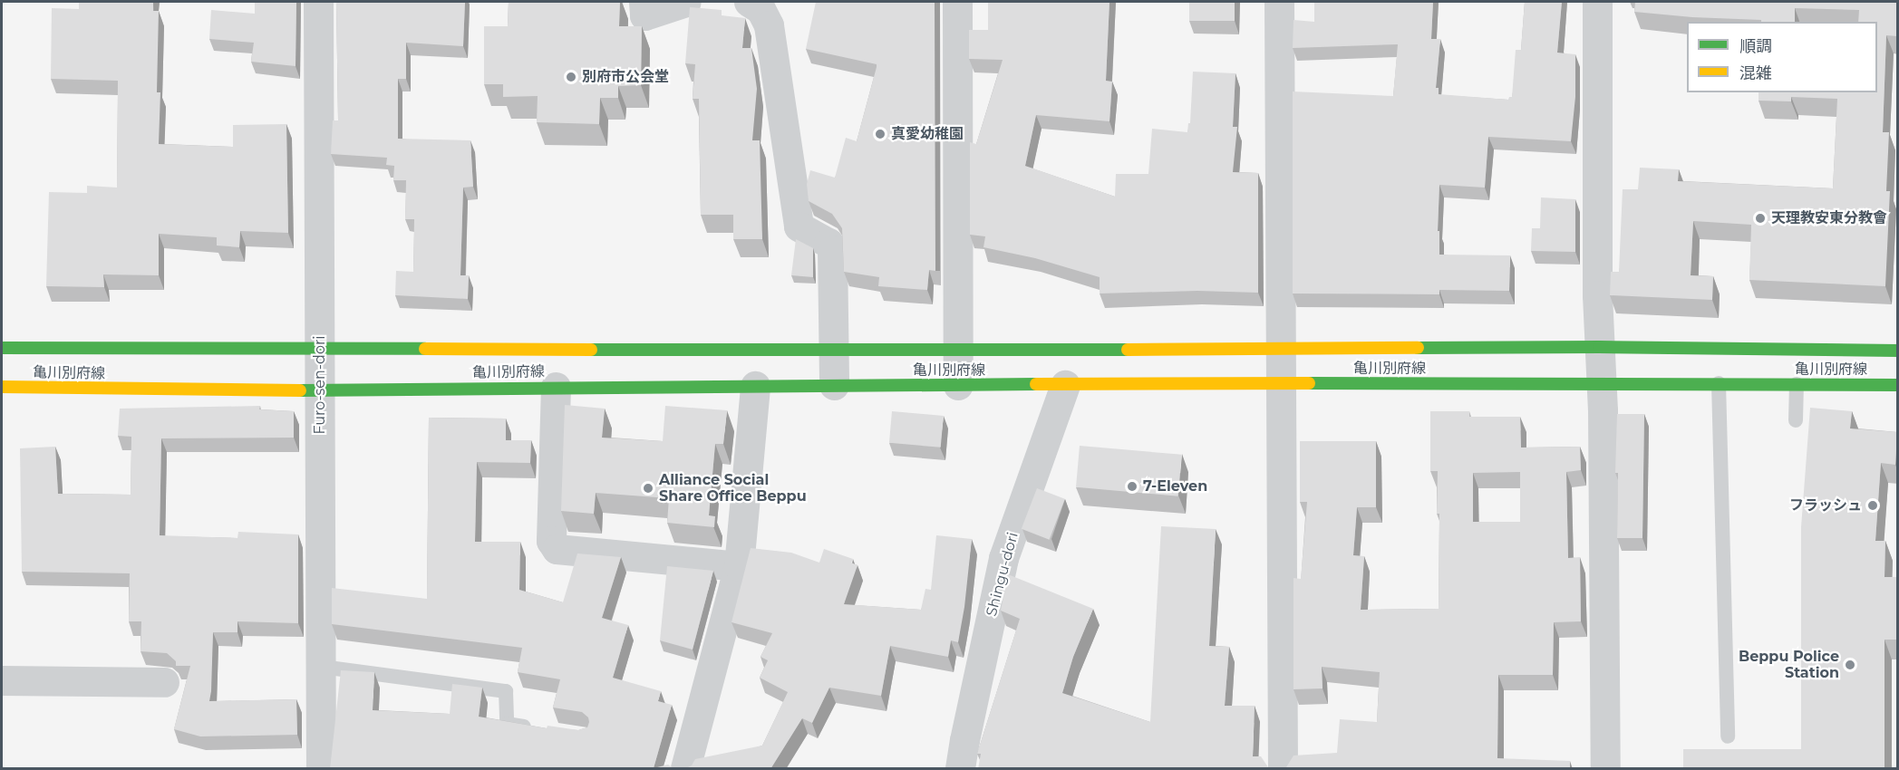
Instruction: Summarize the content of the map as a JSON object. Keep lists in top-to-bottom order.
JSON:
{
  "streets": {
    "main road": ["亀川別府線"],
    "street": ["Furo-sen-dori", "Shingu-dori"]
  },
  "crossings": [
    ["亀川別府線", "Furo-sen-dori"],
    ["亀川別府線", "Shingu-dori"]
  ],
  "places": [
    "別府市公会堂",
    "真愛幼稚園",
    "天理教安東分教會",
    "7-Eleven",
    "Alliance Social Share Office Beppu",
    "フラッシュ",
    "Beppu Police Station"
  ],
  "legend": ["順調", "混雑"]
}
